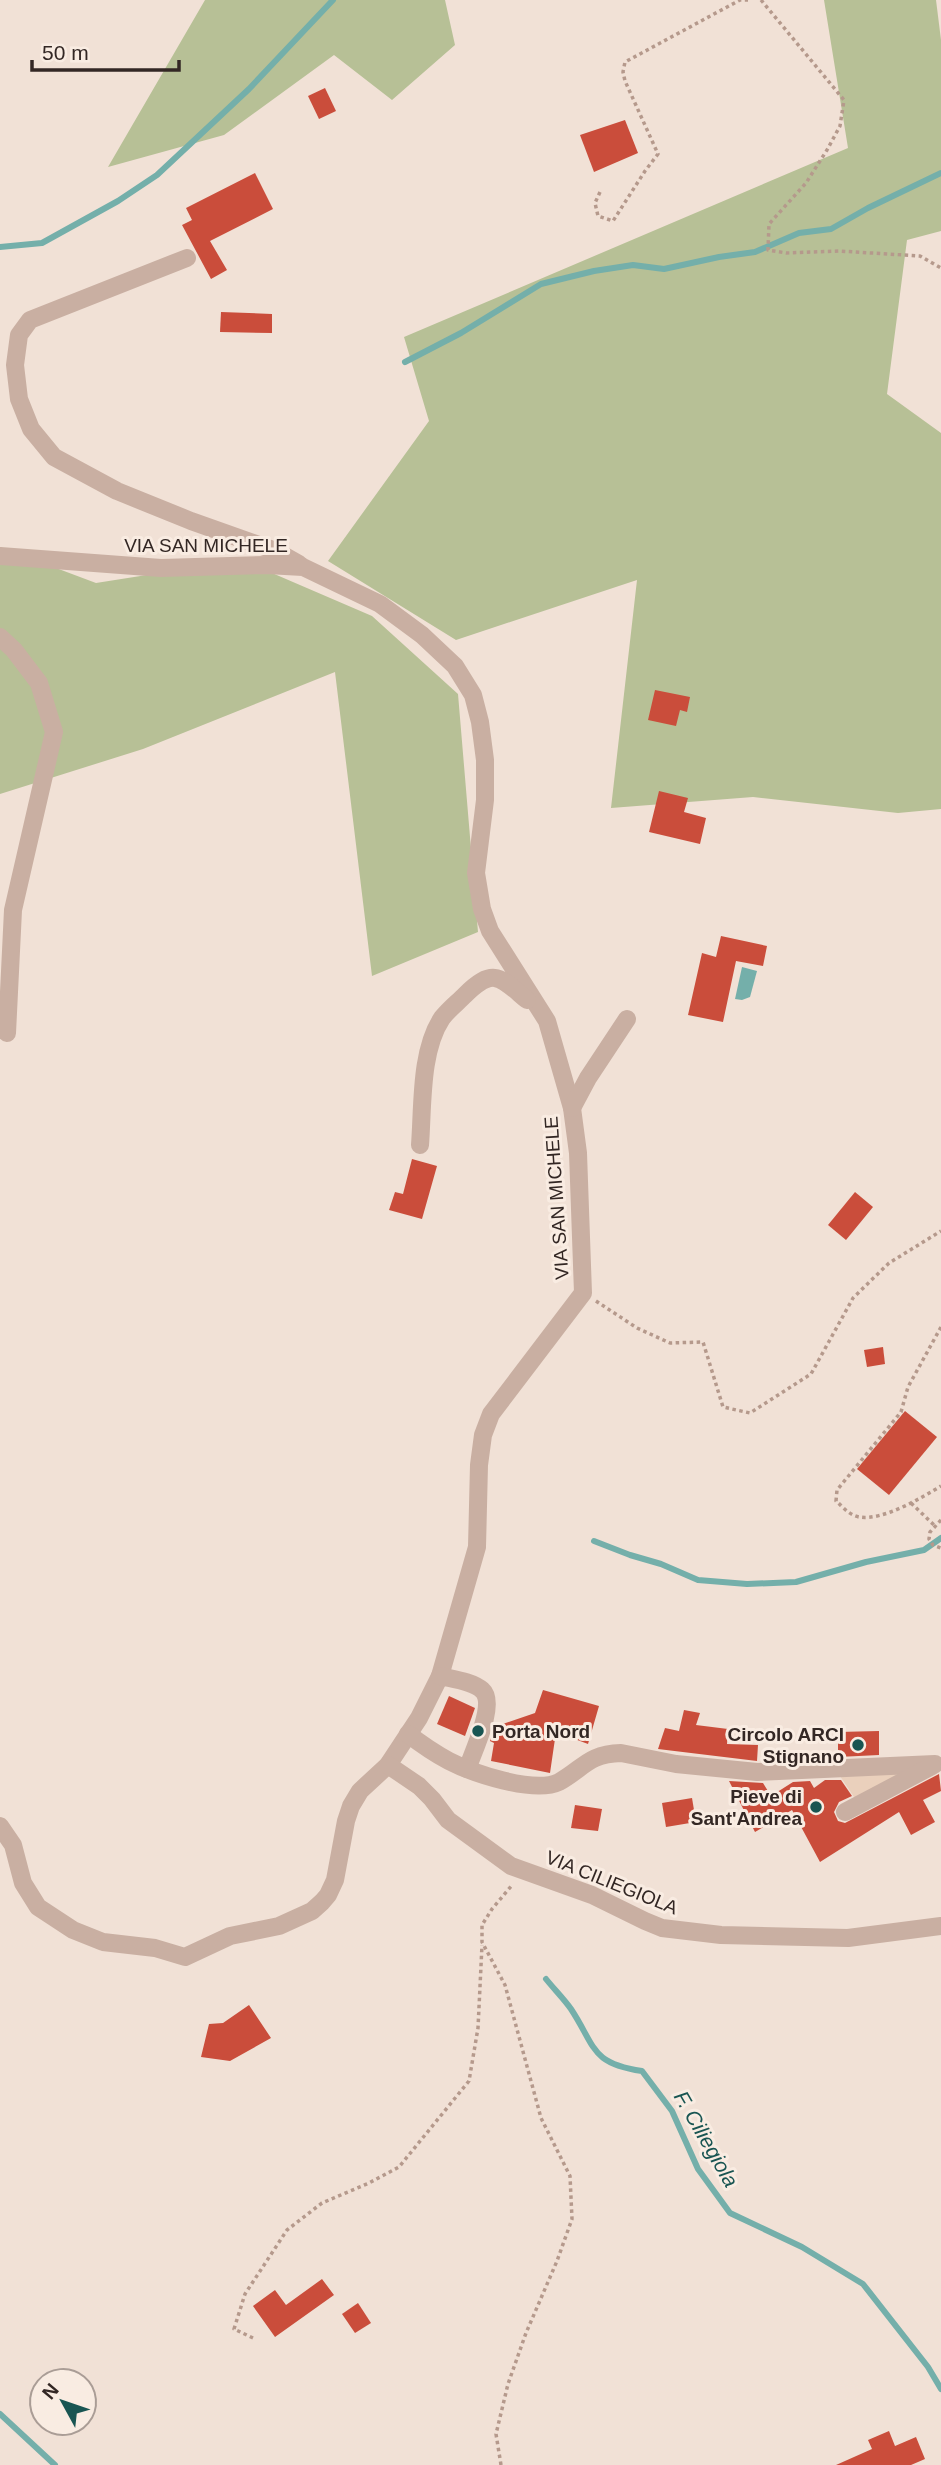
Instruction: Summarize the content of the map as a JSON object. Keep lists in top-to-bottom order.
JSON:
{
  "streets": {
    "street": ["VIA SAN MICHELE", "VIA CILIEGIOLA"]
  },
  "crossings": [
    ["VIA SAN MICHELE", "VIA CILIEGIOLA"]
  ],
  "water": ["F. Ciliegiola"],
  "places": ["Porta Nord", "Circolo ARCI Stignano", "Pieve di Sant'Andrea"],
  "scale_bar": "50 m",
  "north": "top left"
}
